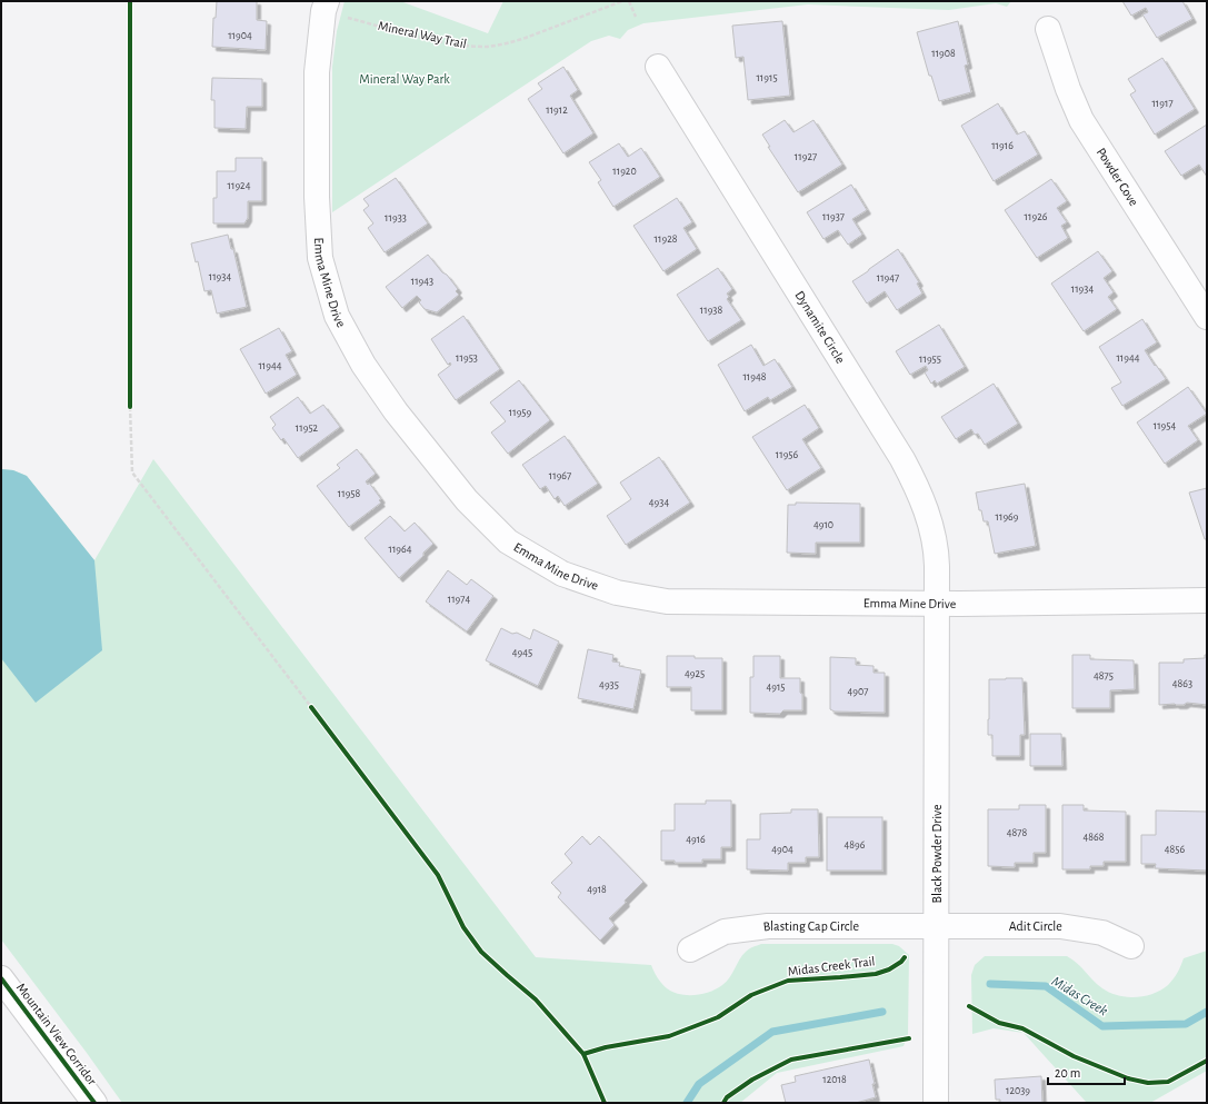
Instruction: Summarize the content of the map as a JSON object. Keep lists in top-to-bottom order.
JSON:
{
  "streets": {
    "main road": [
      "Powder Cove",
      "Emma Mine Drive",
      "Dynamite Circle",
      "Black Powder Drive",
      "Blasting Cap Circle",
      "Adit Circle",
      "Mountain View Corridor"
    ],
    "path": ["Mineral Way Trail"],
    "cycle path": ["Midas Creek Trail"]
  },
  "crossings": [
    ["Emma Mine Drive", "Dynamite Circle"],
    ["Emma Mine Drive", "Black Powder Drive"],
    ["Dynamite Circle", "Black Powder Drive"],
    ["Black Powder Drive", "Blasting Cap Circle"],
    ["Black Powder Drive", "Adit Circle"],
    ["Blasting Cap Circle", "Adit Circle"]
  ],
  "water": ["Midas Creek"],
  "parks": ["Mineral Way Park"],
  "house_numbers": [
    "11904",
    "11908",
    "11915",
    "11917",
    "11912",
    "11916",
    "11927",
    "11920",
    "11924",
    "11937",
    "11926",
    "11933",
    "11928",
    "11934",
    "11947",
    "11943",
    "11934",
    "11938",
    "11953",
    "11944",
    "11955",
    "11944",
    "11948",
    "11959",
    "11954",
    "11952",
    "11956",
    "11967",
    "11958",
    "4934",
    "11969",
    "4910",
    "11964",
    "11974",
    "4945",
    "4925",
    "4875",
    "4863",
    "4935",
    "4915",
    "4907",
    "4878",
    "4868",
    "4916",
    "4896",
    "4904",
    "4856",
    "4918",
    "12018",
    "12039"
  ],
  "scale_bar": "20 m"
}
